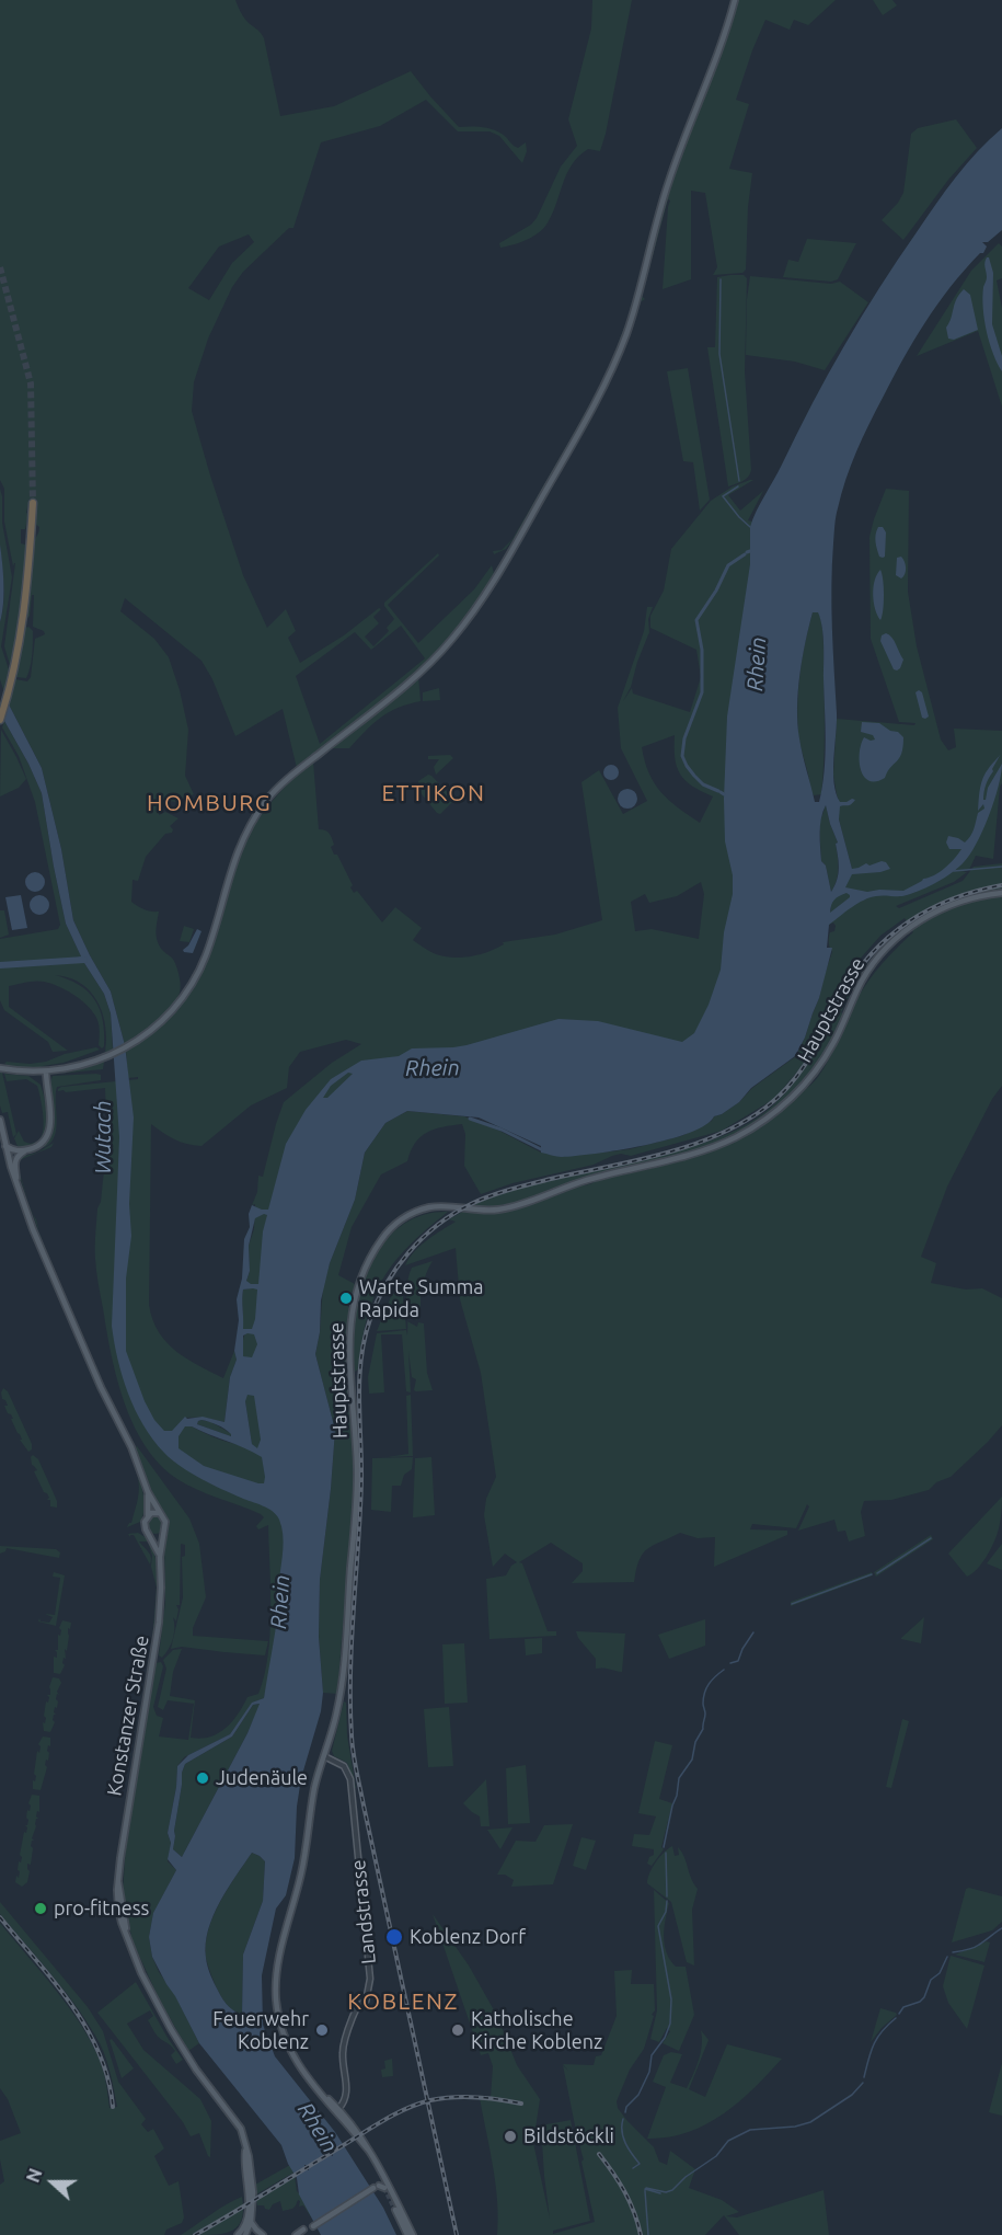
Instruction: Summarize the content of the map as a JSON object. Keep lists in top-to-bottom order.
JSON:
{
  "streets": {
    "main road": ["Hauptstrasse", "Konstanzer Straße"],
    "street": ["Landstrasse"]
  },
  "crossings": [
    ["Hauptstrasse", "Landstrasse"]
  ],
  "districts": ["ETTIKON", "HOMBURG", "KOBLENZ"],
  "water": ["Rhein", "Wutach"],
  "places": [
    "Warte Summa Rapida",
    "Judenäule",
    "pro-fitness",
    "Koblenz Dorf",
    "Feuerwehr Koblenz",
    "Katholische Kirche Koblenz",
    "Bildstöckli"
  ],
  "north": "left"
}
